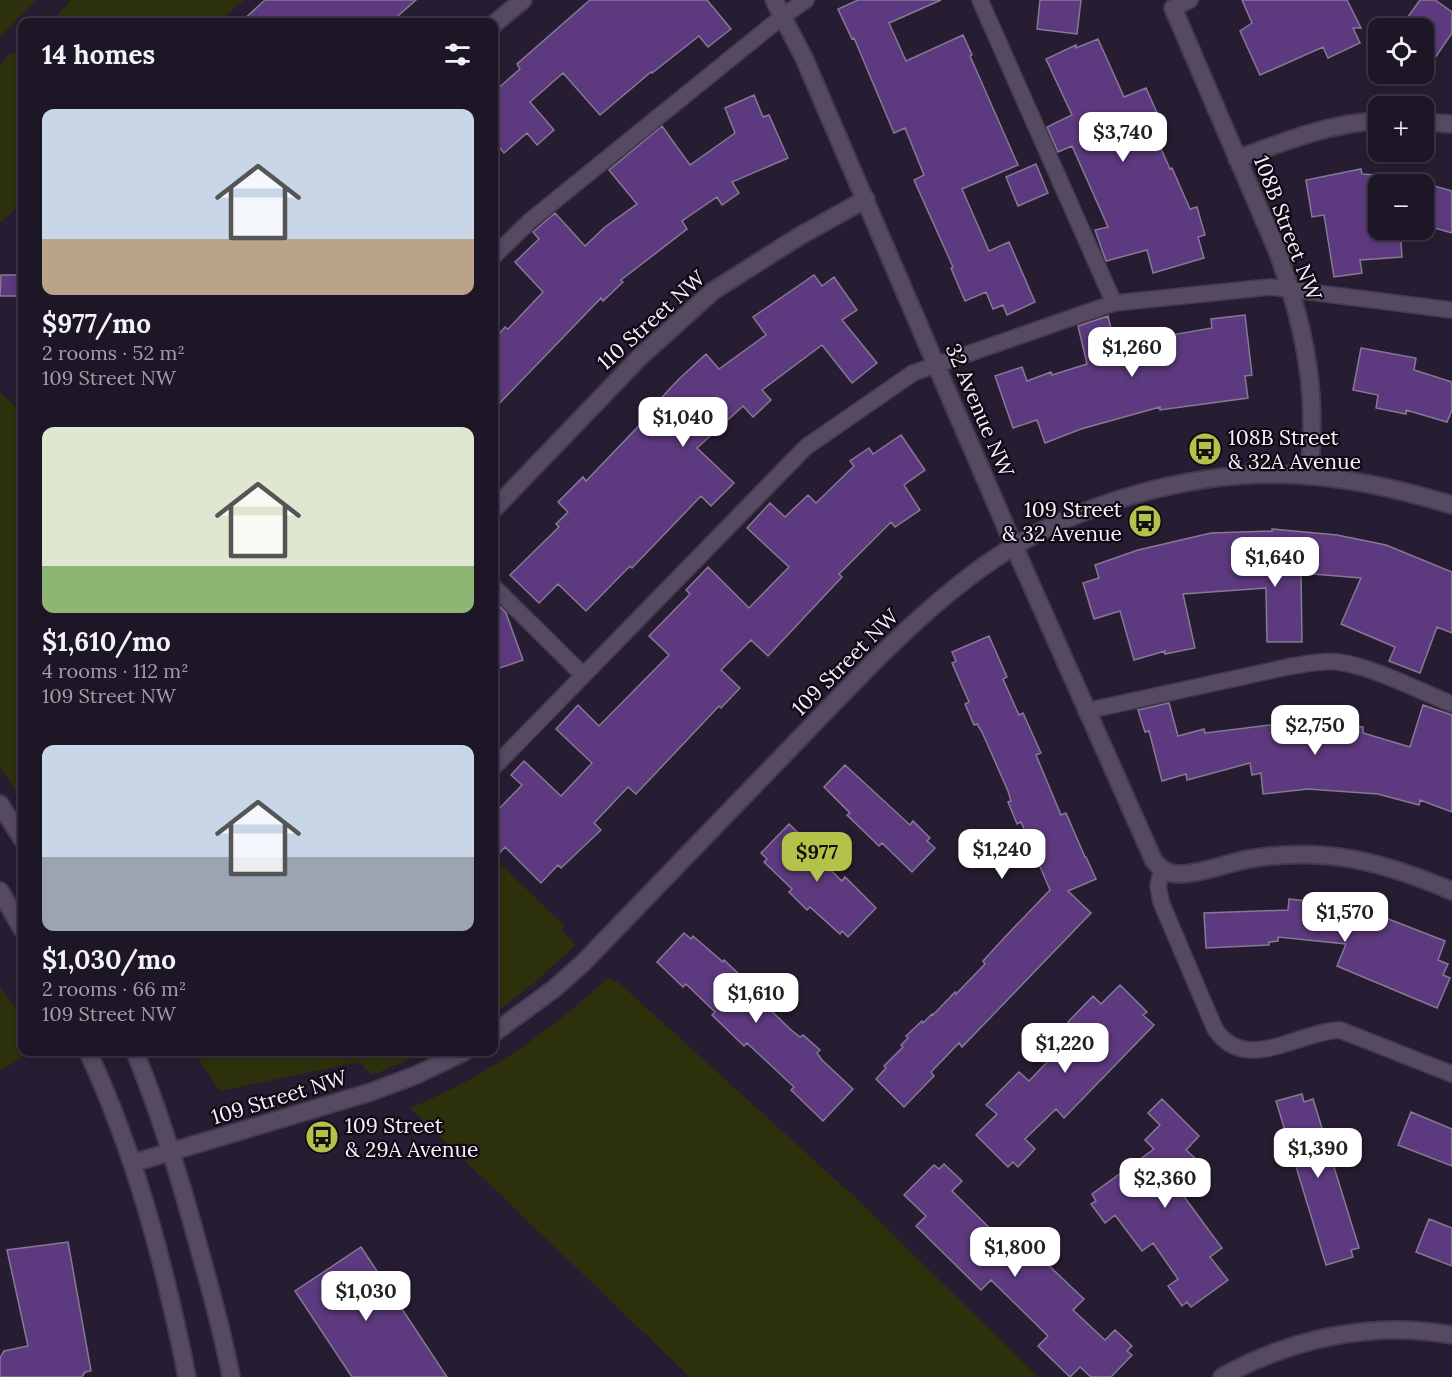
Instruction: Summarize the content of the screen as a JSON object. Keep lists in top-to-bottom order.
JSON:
{
  "streets": {
    "street": [
      "108B Street NW",
      "110 Street NW",
      "32 Avenue NW",
      "109 Street NW"
    ]
  },
  "crossings": [
    ["108B Street NW", "109 Street NW"],
    ["110 Street NW", "32 Avenue NW"],
    ["32 Avenue NW", "109 Street NW"]
  ],
  "places": {
    "bus stop": ["108B Street & 32A Avenue", "109 Street & 32 Avenue", "109 Street & 29A Avenue"]
  },
  "page": {
    "map_buttons": ["+", "−"],
    "heading": "14 homes",
    "list": [
      {
        "name": "$977/mo",
        "note": "2 rooms · 52 m² · 109 Street NW"
      },
      {
        "name": "$1,610/mo",
        "note": "4 rooms · 112 m² · 109 Street NW"
      },
      {
        "name": "$1,030/mo",
        "note": "2 rooms · 66 m² · 109 Street NW"
      }
    ],
    "price": [
      "$3,740",
      "$1,260",
      "$1,040",
      "$1,640",
      "$2,750",
      "$1,240",
      "$977",
      "$1,570",
      "$1,610",
      "$1,220",
      "$1,390",
      "$2,360",
      "$1,800",
      "$1,030"
    ]
  }
}
